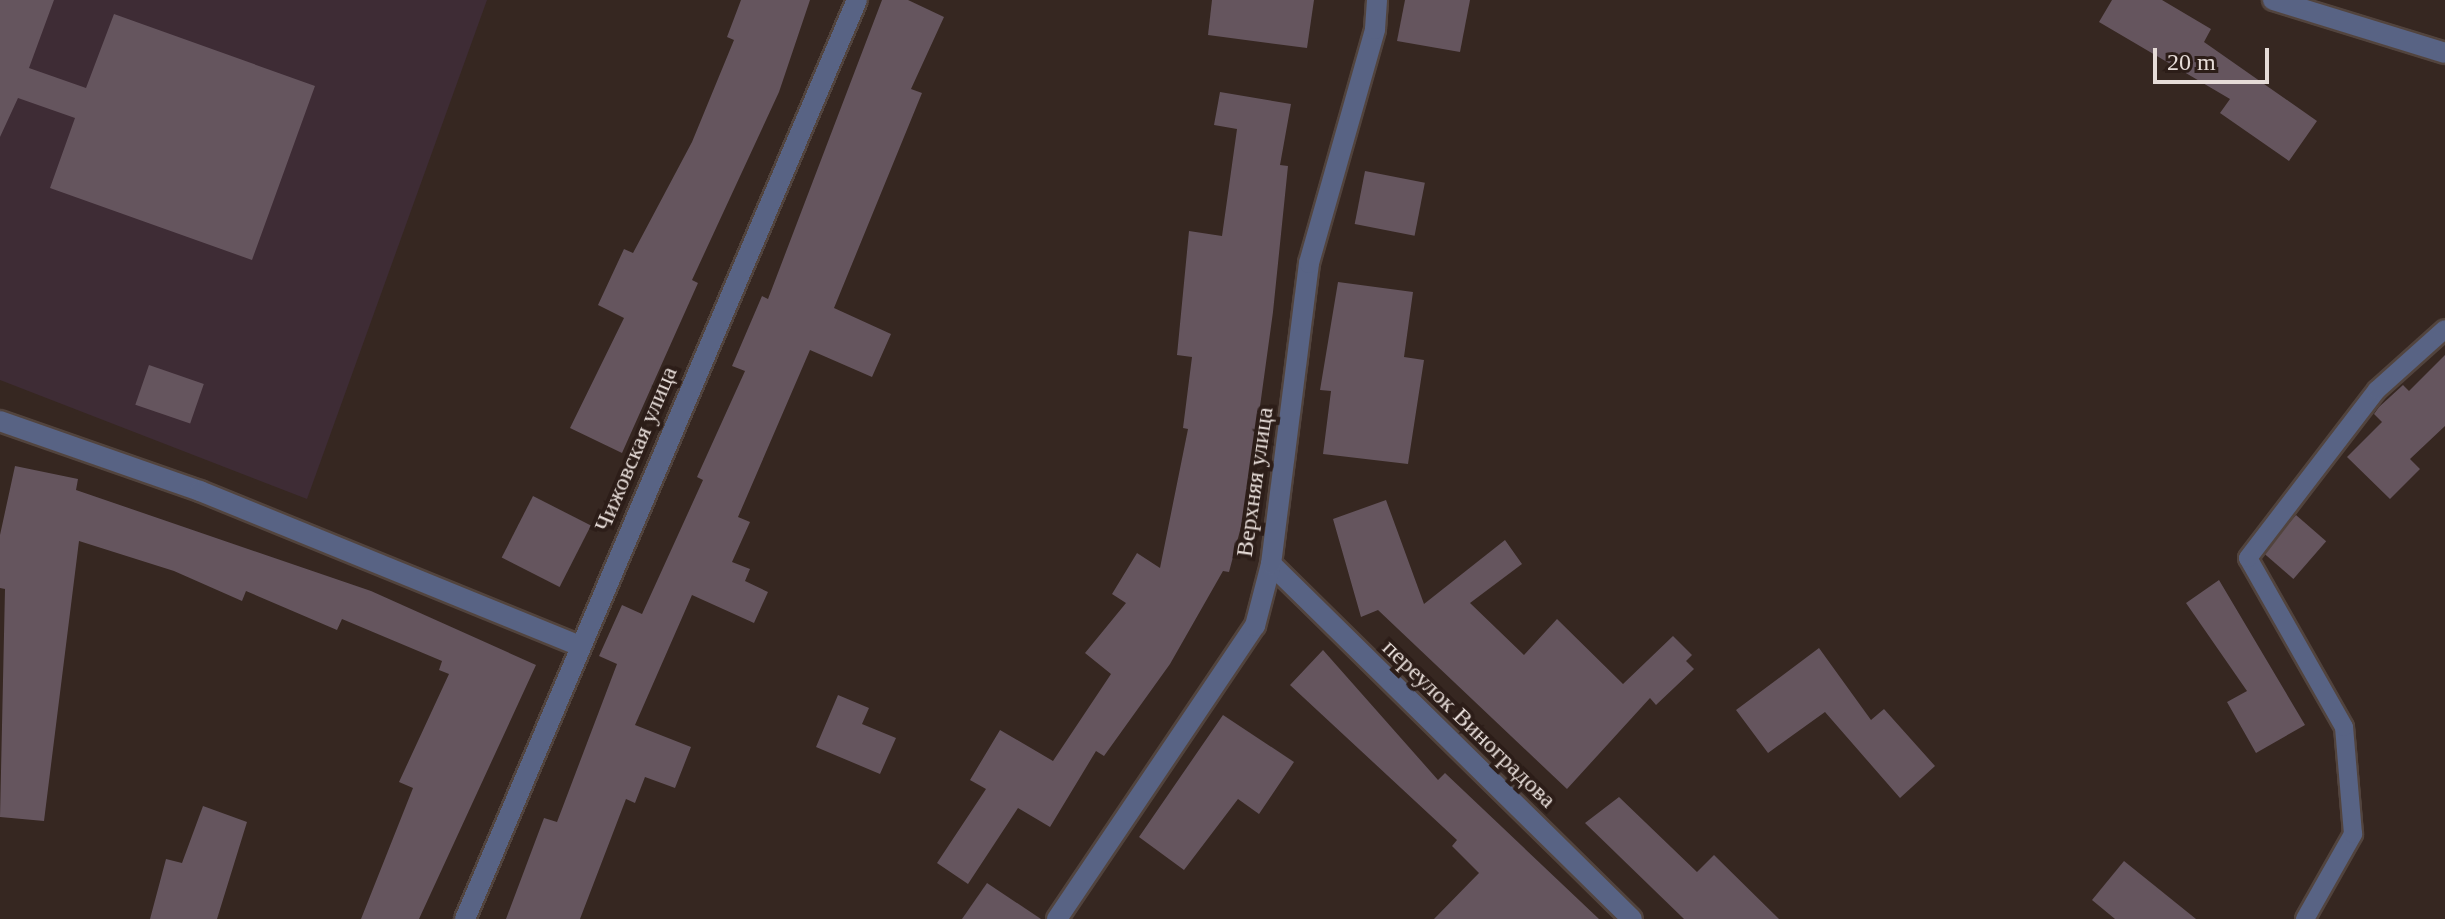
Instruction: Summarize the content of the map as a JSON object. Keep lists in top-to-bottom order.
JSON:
{
  "streets": {
    "street": ["Чижовская улица", "Верхняя улица", "переулок Виноградова"]
  },
  "crossings": [
    ["Верхняя улица", "переулок Виноградова"]
  ],
  "scale_bar": "20 m"
}
